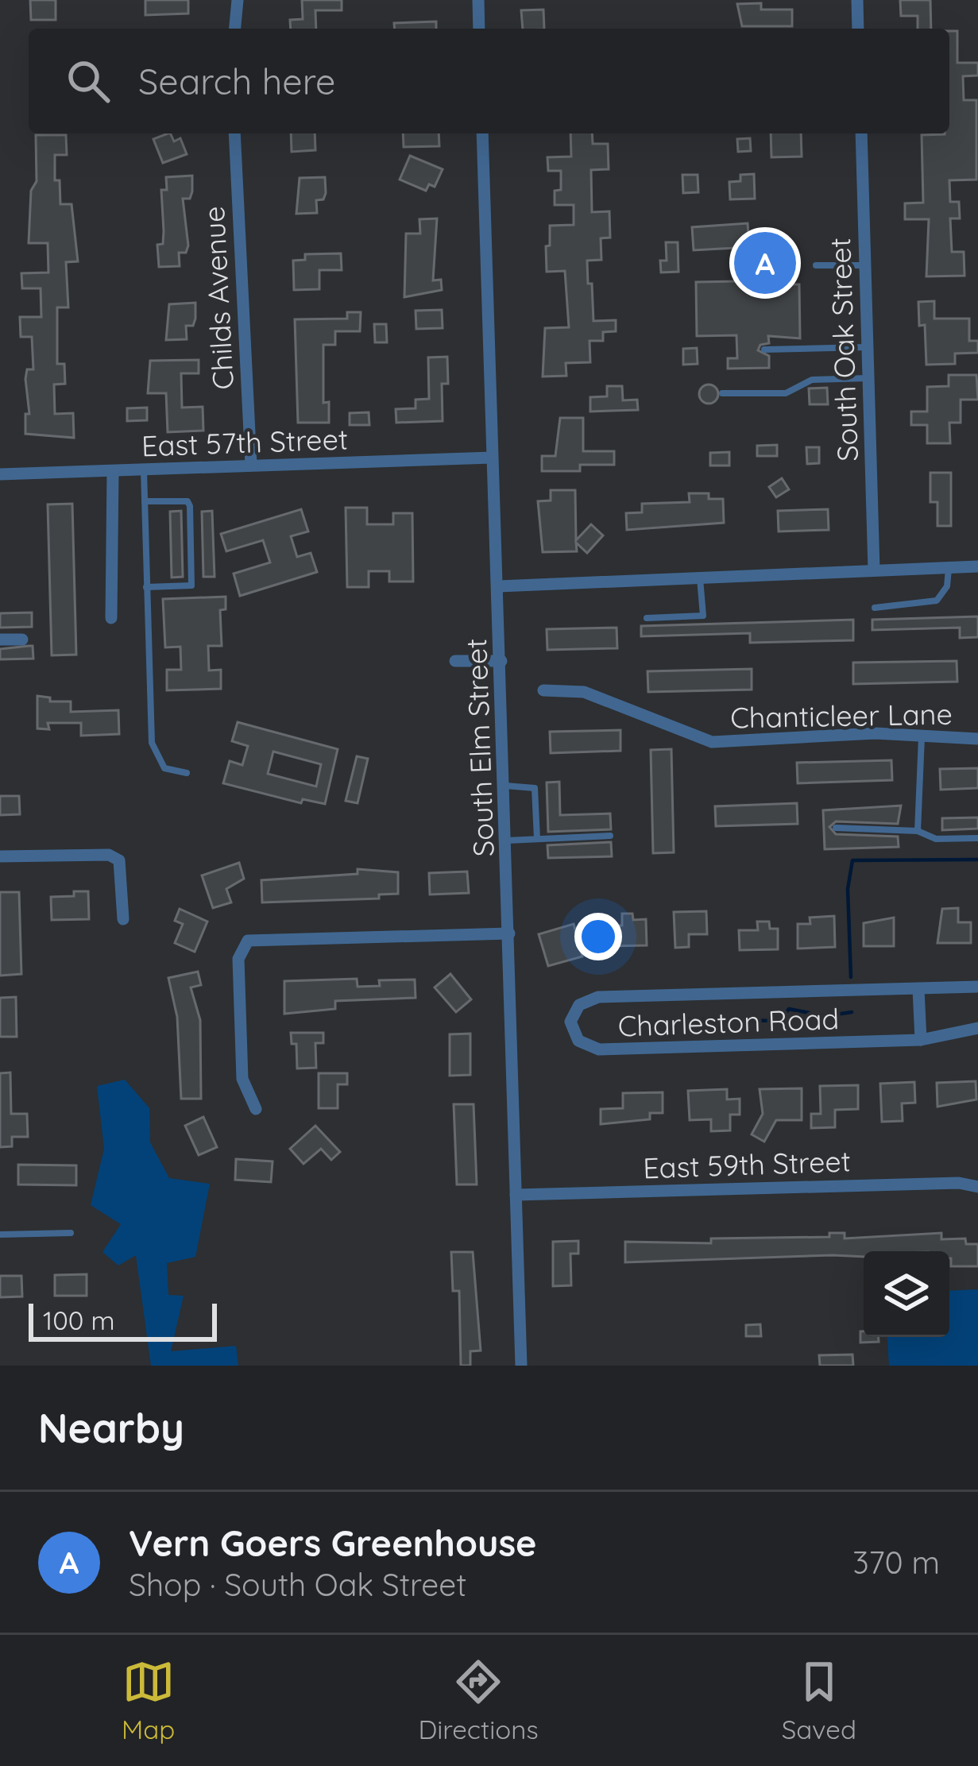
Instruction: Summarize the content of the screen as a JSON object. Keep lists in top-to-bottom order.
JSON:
{
  "streets": {
    "street": [
      "Childs Avenue",
      "South Oak Street",
      "East 57th Street",
      "Chanticleer Lane",
      "South Elm Street",
      "Charleston Road",
      "East 59th Street"
    ]
  },
  "crossings": [
    ["Childs Avenue", "East 57th Street"],
    ["East 57th Street", "South Elm Street"],
    ["South Elm Street", "East 59th Street"]
  ],
  "scale_bar": "100 m",
  "page": {
    "search": "Search here",
    "pins": "A",
    "scale": "100 m",
    "heading": "Nearby",
    "list": [
      {
        "mark": "A",
        "name": "Vern Goers Greenhouse",
        "note": "Shop · South Oak Street",
        "value": "370 m"
      }
    ],
    "nav": ["Map", "Directions", "Saved"]
  }
}
